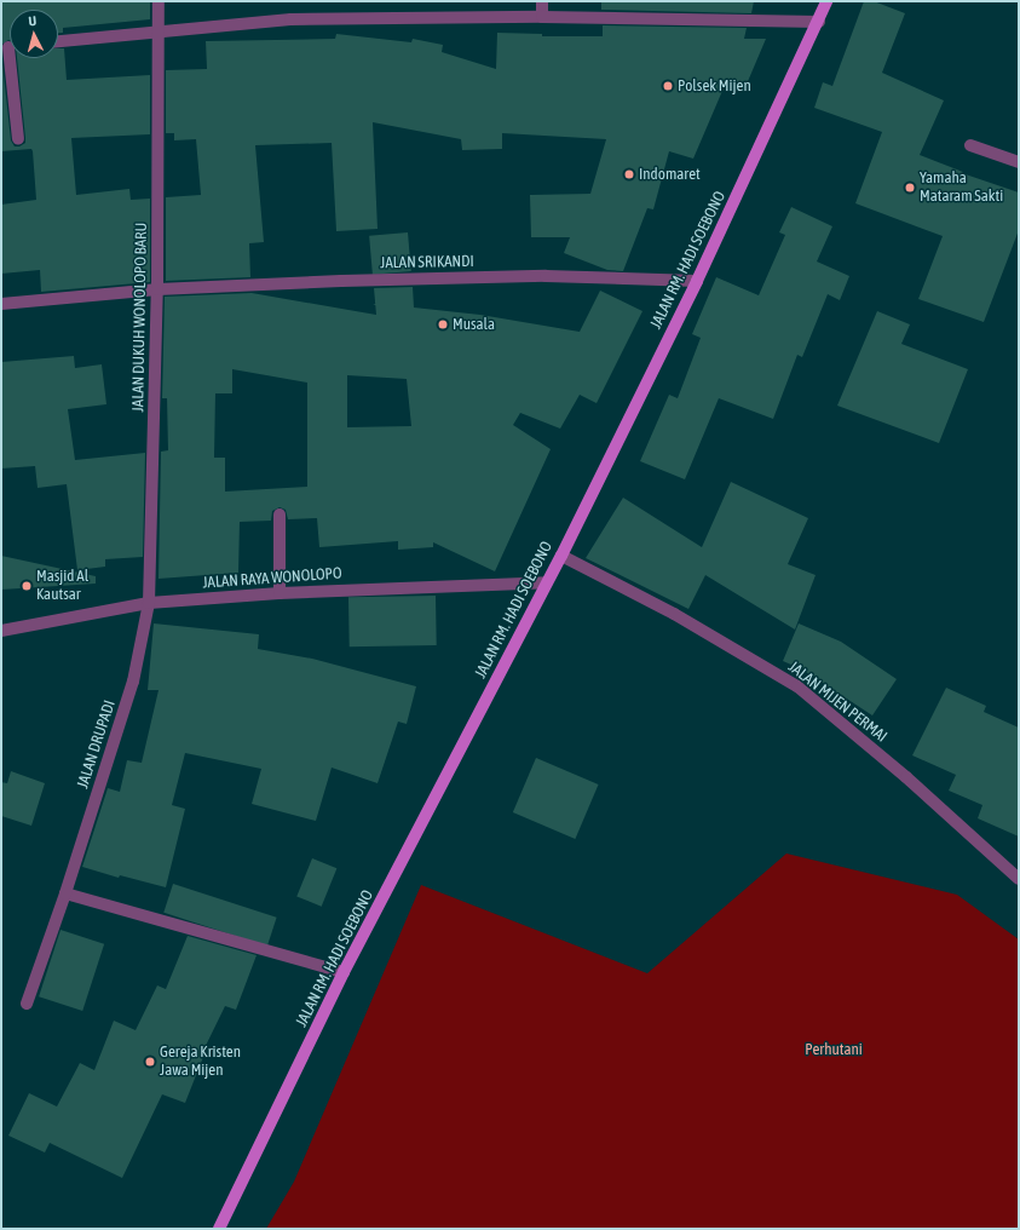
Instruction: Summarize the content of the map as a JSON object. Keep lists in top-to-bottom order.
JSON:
{
  "streets": {
    "main road": ["JALAN RM. HADI SOEBONO"],
    "street": [
      "JALAN SRIKANDI",
      "JALAN DUKUH WONOLOPO BARU",
      "JALAN RAYA WONOLOPO",
      "JALAN MIJEN PERMAI",
      "JALAN DRUPADI"
    ]
  },
  "crossings": [
    ["JALAN RM. HADI SOEBONO", "JALAN SRIKANDI"],
    ["JALAN RM. HADI SOEBONO", "JALAN RAYA WONOLOPO"],
    ["JALAN RM. HADI SOEBONO", "JALAN MIJEN PERMAI"],
    ["JALAN SRIKANDI", "JALAN DUKUH WONOLOPO BARU"],
    ["JALAN DUKUH WONOLOPO BARU", "JALAN RAYA WONOLOPO"],
    ["JALAN DUKUH WONOLOPO BARU", "JALAN DRUPADI"],
    ["JALAN RAYA WONOLOPO", "JALAN DRUPADI"]
  ],
  "parks": ["Perhutani"],
  "places": [
    "Polsek Mijen",
    "Indomaret",
    "Yamaha Mataram Sakti",
    "Musala",
    "Masjid Al Kautsar",
    "Gereja Kristen Jawa Mijen"
  ],
  "north": "top"
}
